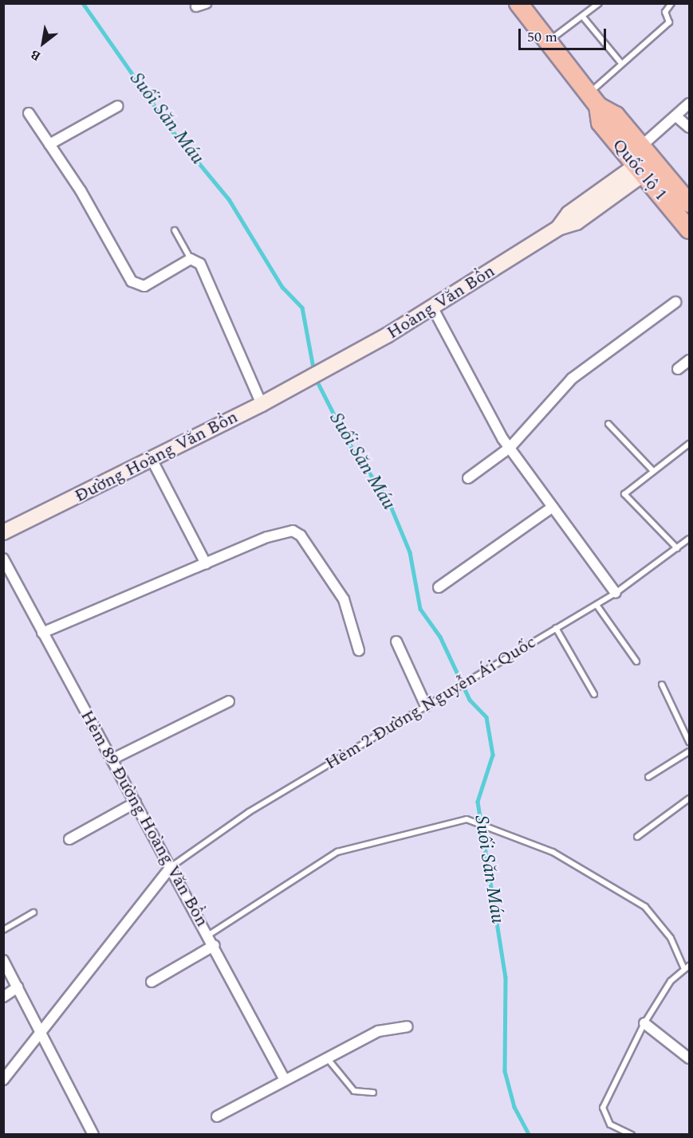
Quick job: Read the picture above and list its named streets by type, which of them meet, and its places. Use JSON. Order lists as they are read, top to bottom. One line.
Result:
{"streets":{"highway":["Quốc lộ 1"],"main road":["Hoàng Văn Bổn","Đường Hoàng Văn Bổn"],"street":["Hẻm 89 Đường Hoàng Văn Bổn"],"lane":["Hẻm 2 Đường Nguyễn Ái Quốc"]},"crossings":[["Quốc lộ 1","Hoàng Văn Bổn"],["Hoàng Văn Bổn","Đường Hoàng Văn Bổn"],["Hẻm 2 Đường Nguyễn Ái Quốc","Hẻm 89 Đường Hoàng Văn Bổn"]],"water":["Suối Săn Máu"],"scale_bar":"50 m","north":"bottom left"}
